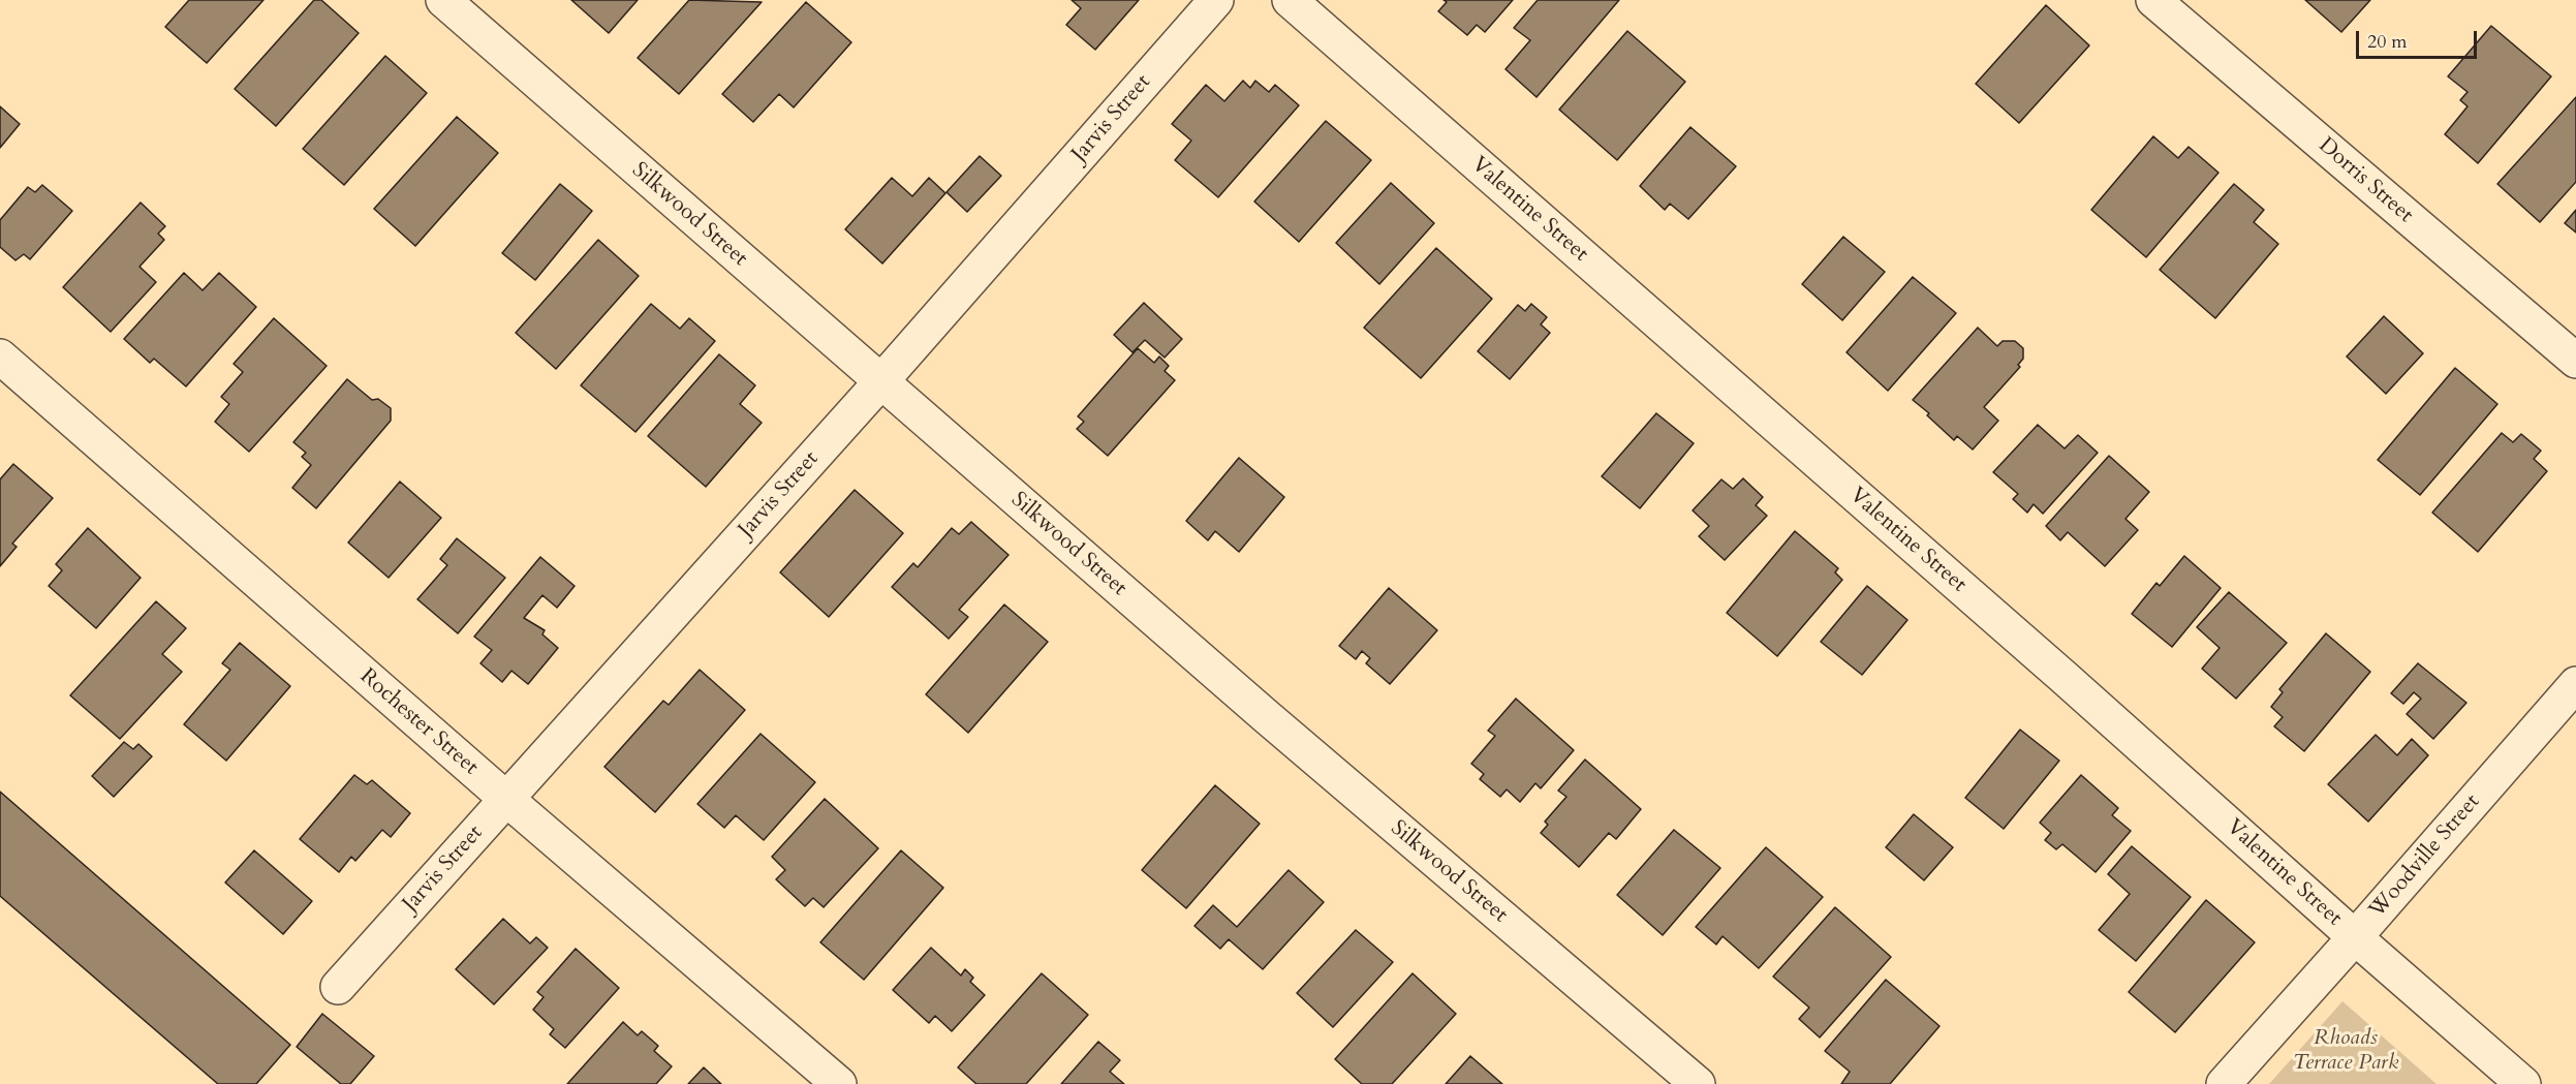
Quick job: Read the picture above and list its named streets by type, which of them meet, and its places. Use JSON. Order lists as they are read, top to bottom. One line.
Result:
{"streets":{"street":["Jarvis Street","Dorris Street","Valentine Street","Silkwood Street","Rochester Street","Woodville Street"]},"crossings":[["Jarvis Street","Silkwood Street"],["Jarvis Street","Rochester Street"],["Valentine Street","Woodville Street"]],"parks":["Rhoads Terrace Park"],"scale_bar":"20 m"}
